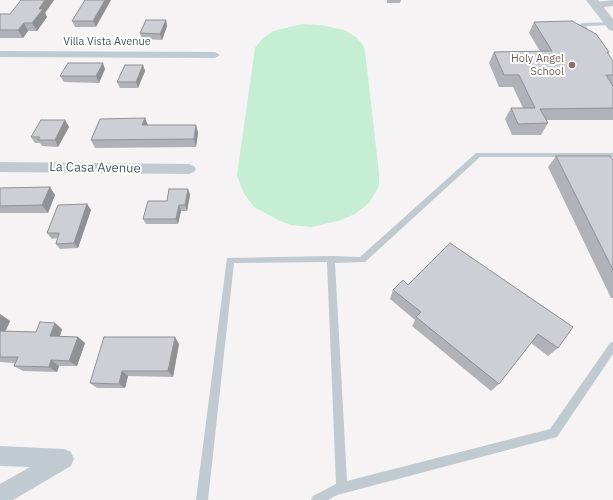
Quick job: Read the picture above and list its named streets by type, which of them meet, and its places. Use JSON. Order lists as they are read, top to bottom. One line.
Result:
{"streets":{"street":["Villa Vista Avenue","La Casa Avenue"]},"places":["Holy Angel School"]}
